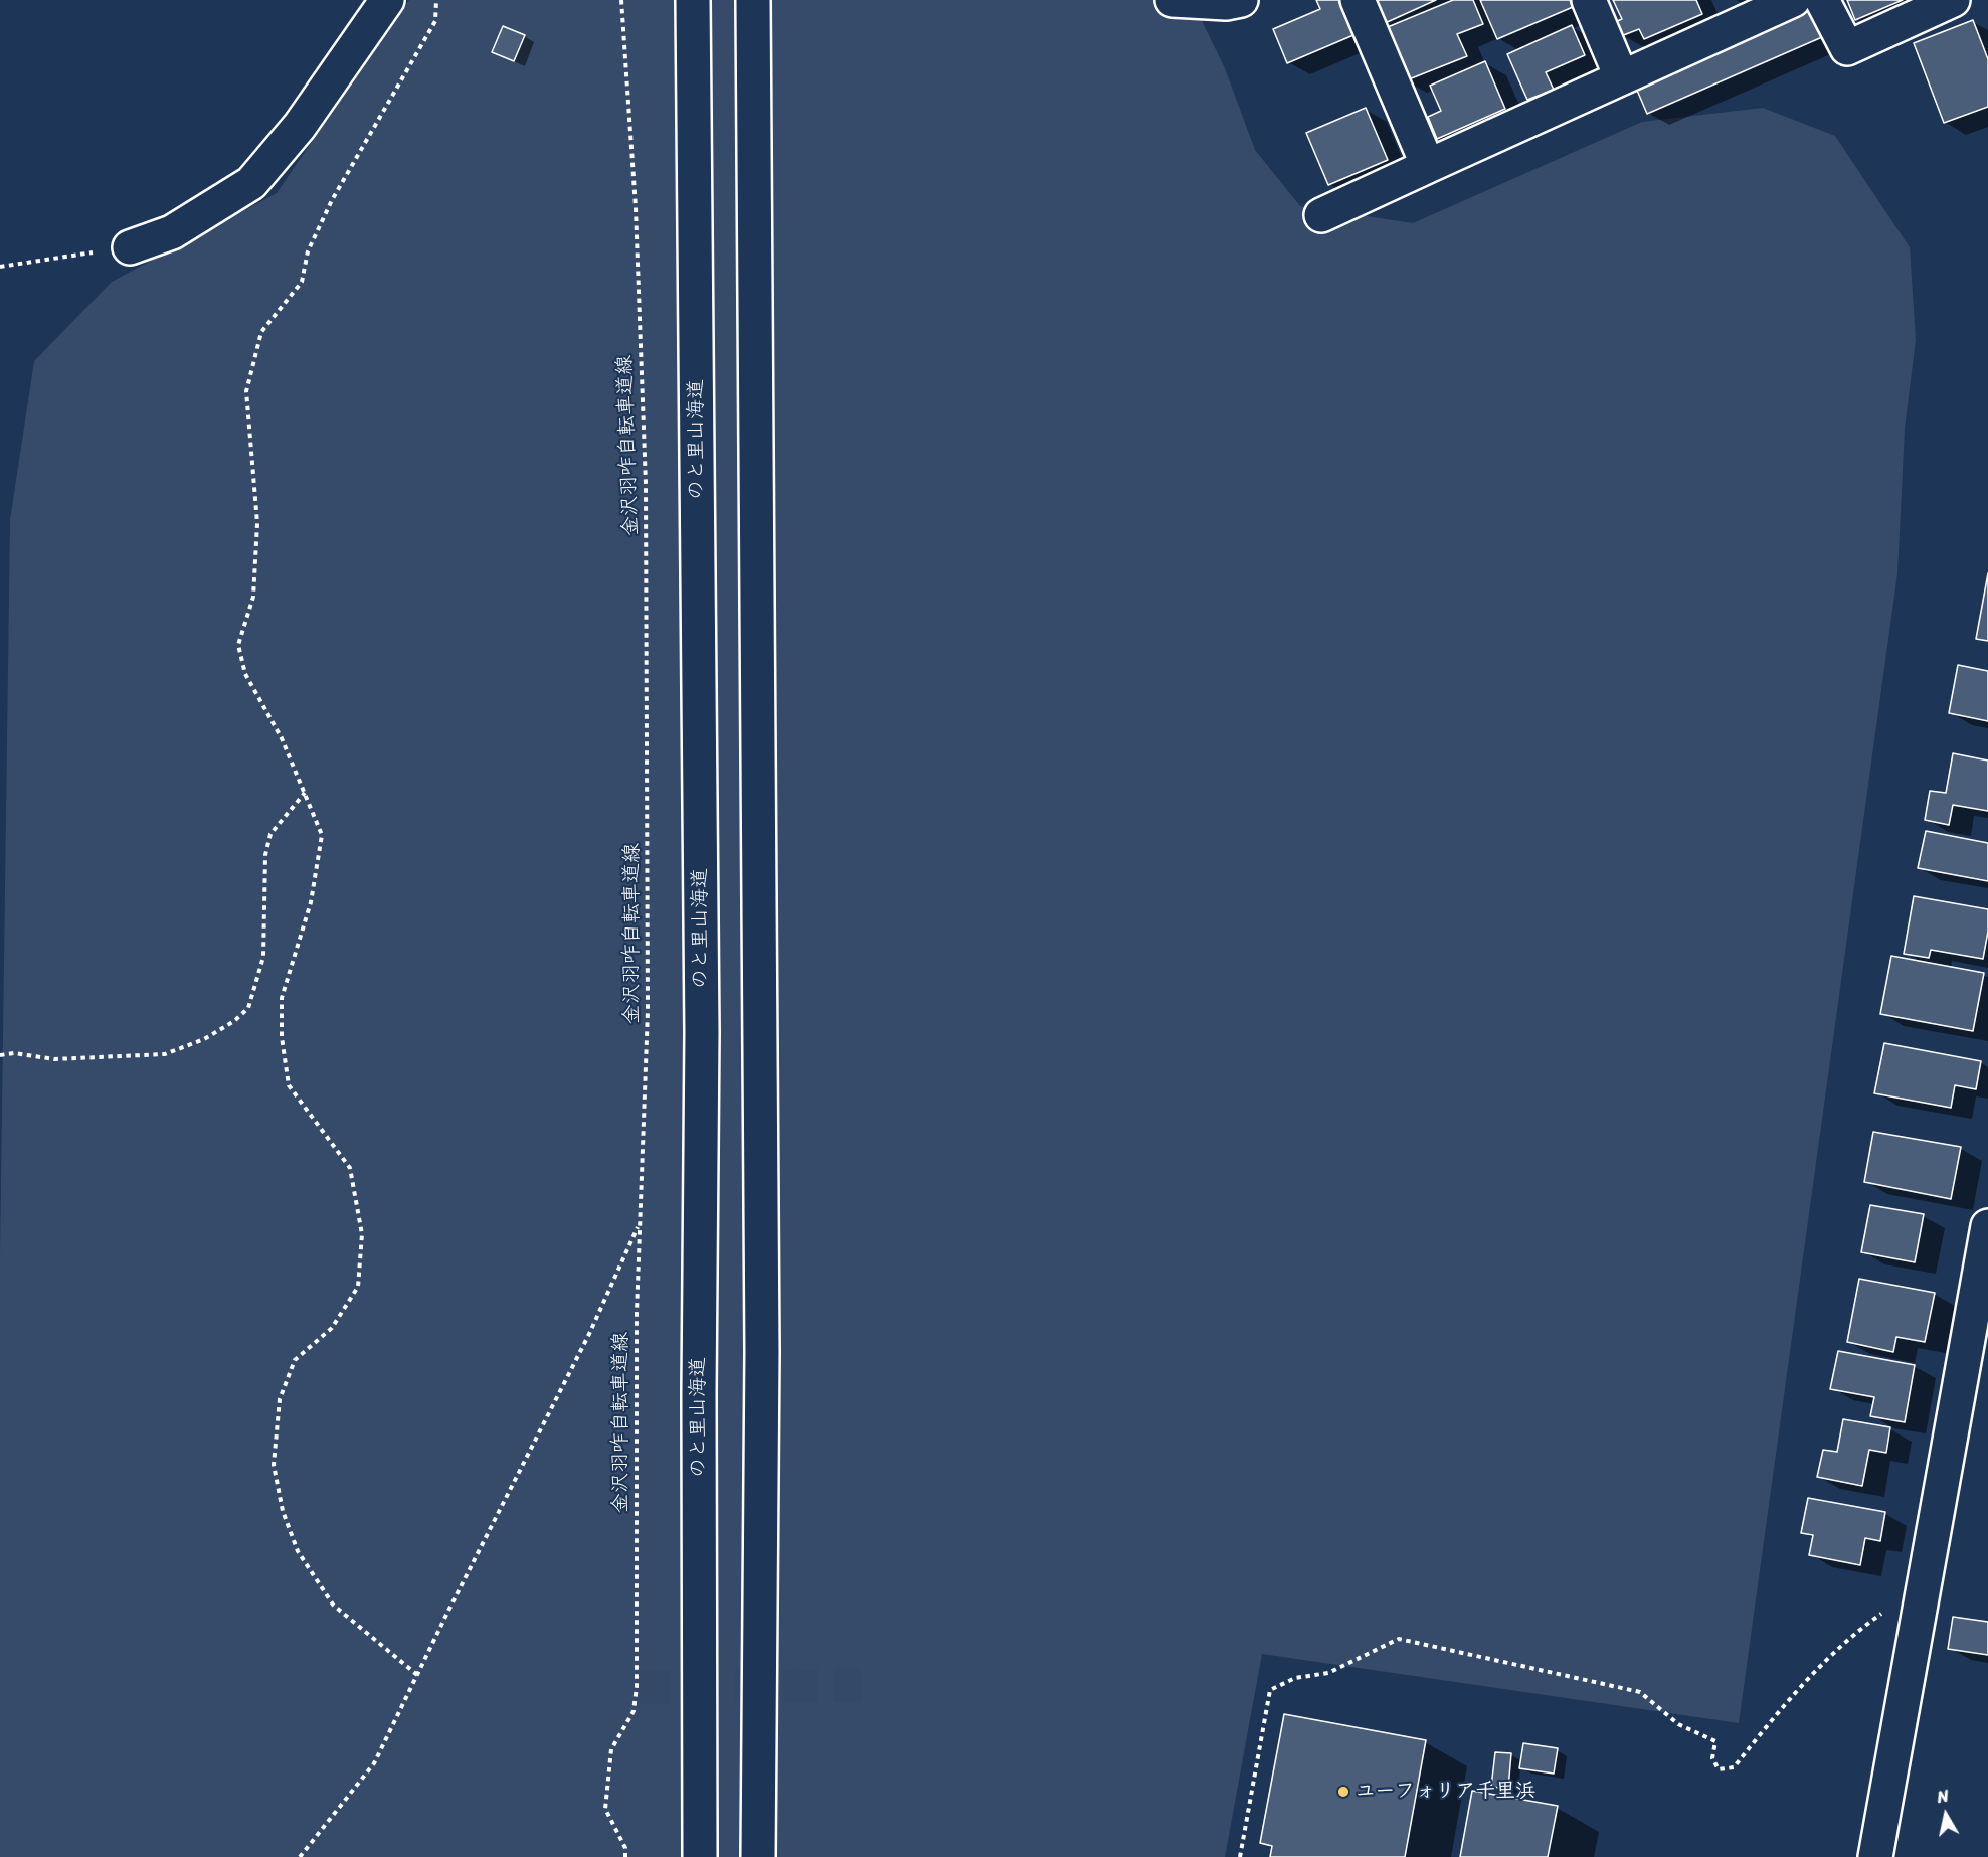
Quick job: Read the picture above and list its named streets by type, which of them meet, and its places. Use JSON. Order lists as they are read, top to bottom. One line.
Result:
{"streets":{"main road":["のと里山海道"],"path":["金沢羽咋自転車道線"]},"places":["ユーフォリア千里浜"],"north":"top"}
